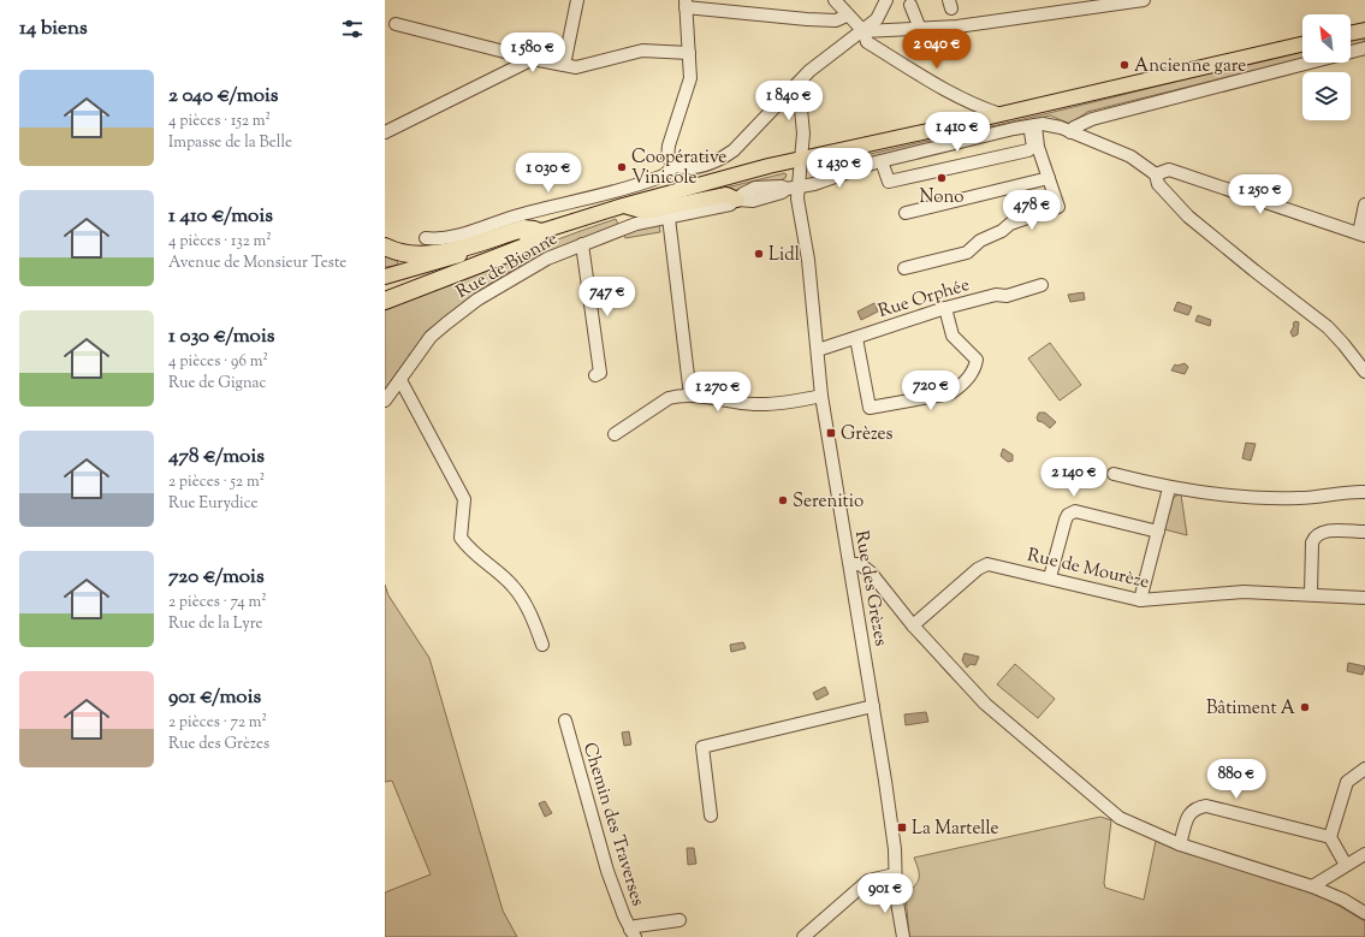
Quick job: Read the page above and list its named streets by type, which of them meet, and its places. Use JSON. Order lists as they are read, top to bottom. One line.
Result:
{"streets":{"street":["Rue de Bionne","Rue Orphée","Rue de Mourèze","Rue des Grèzes","Chemin des Traverses"]},"crossings":[["Rue de Bionne","Rue des Grèzes"],["Rue Orphée","Rue des Grèzes"]],"places":{"other":["Ancienne gare","Coopérative Vinicole","Nono","Lidl","Serenitio","Bâtiment A"],"transit":["Grèzes","La Martelle"]},"north":"top left","page":{"heading":"14 biens","price":["2 040 €","1 580 €","1 840 €","1 410 €","1 430 €","1 030 €","1 250 €","478 €","747 €","720 €","1 270 €","2 140 €","880 €","901 €"],"list":[{"name":"2 040 €/mois","note":"4 pièces · 152 m² · Impasse de la Belle"},{"name":"1 410 €/mois","note":"4 pièces · 132 m² · Avenue de Monsieur Teste"},{"name":"1 030 €/mois","note":"4 pièces · 96 m² · Rue de Gignac"},{"name":"478 €/mois","note":"2 pièces · 52 m² · Rue Eurydice"},{"name":"720 €/mois","note":"2 pièces · 74 m² · Rue de la Lyre"},{"name":"901 €/mois","note":"2 pièces · 72 m² · Rue des Grèzes"}]}}
